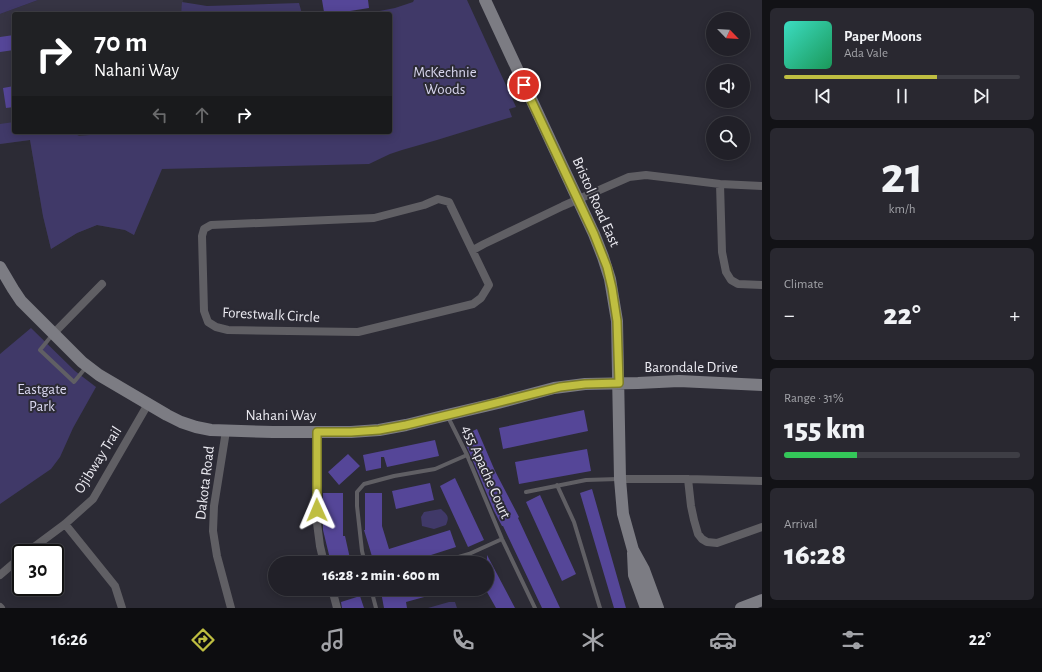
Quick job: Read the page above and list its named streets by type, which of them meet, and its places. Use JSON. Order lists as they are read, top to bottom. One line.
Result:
{"streets":{"street":["Bristol Road East","Forestwalk Circle","Barondale Drive","Nahani Way","Ojibway Trail","Dakota Road"],"lane":["455 Apache Court"]},"crossings":[["Bristol Road East","Barondale Drive"],["Bristol Road East","Nahani Way"],["Barondale Drive","Nahani Way"],["Nahani Way","Ojibway Trail"],["Nahani Way","455 Apache Court"],["Nahani Way","Dakota Road"]],"parks":["McKechnie Woods","Eastgate Park"],"north":"bottom right","page":{"turn":["70 m","Nahani Way"],"song":["Paper Moons","Ada Vale"],"tile":[["21","km/h"],"Climate",["Range · 31%","155 km"],["Arrival","16:28"]],"heat":["−","22°","+"],"limit":"30","trip":"16:28 · 2 min · 600 m","tabs":["16:26","22°"]}}
